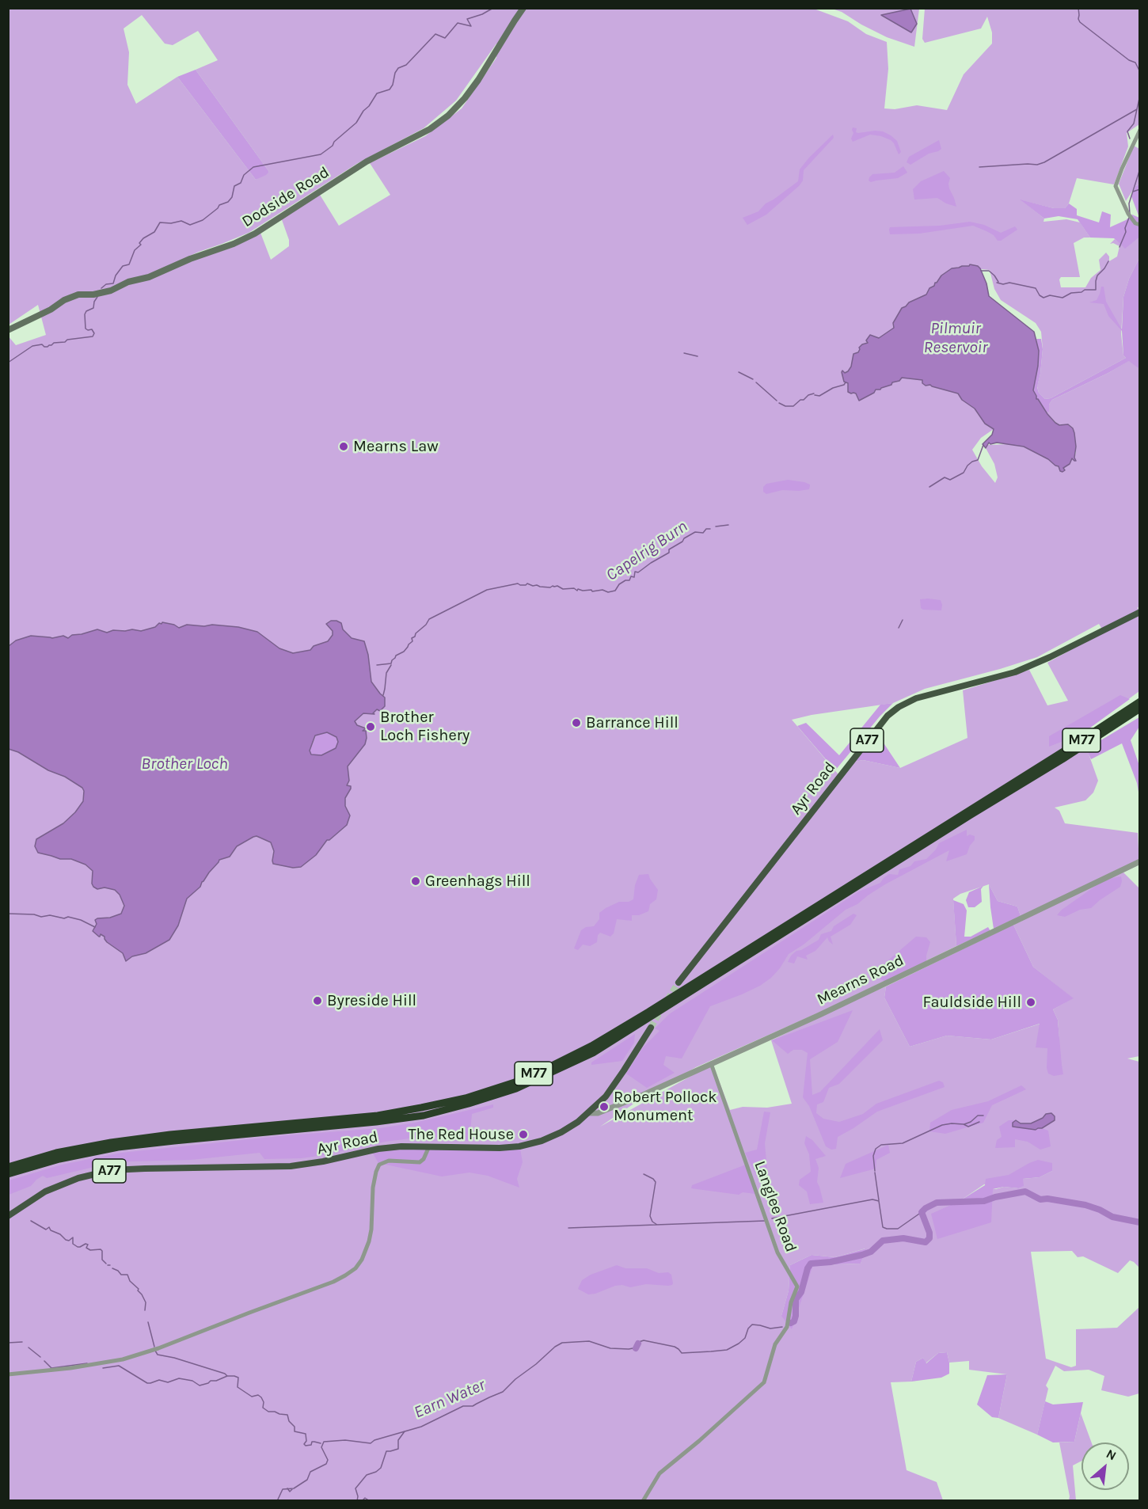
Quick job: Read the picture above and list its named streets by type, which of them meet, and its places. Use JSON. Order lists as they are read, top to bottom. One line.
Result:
{"streets":{"highway":["M77"],"main road":["Dodside Road","A77","Ayr Road"],"street":["Mearns Road","Langlee Road"]},"crossings":[["Ayr Road","Mearns Road"],["Mearns Road","Langlee Road"]],"water":["Pilmuir Reservoir","Capelrig Burn","Brother Loch","Earn Water"],"places":["Mearns Law","Barrance Hill","Brother Loch Fishery","Greenhags Hill","Byreside Hill","Fauldside Hill","Robert Pollock Monument","The Red House"],"north":"top right"}
